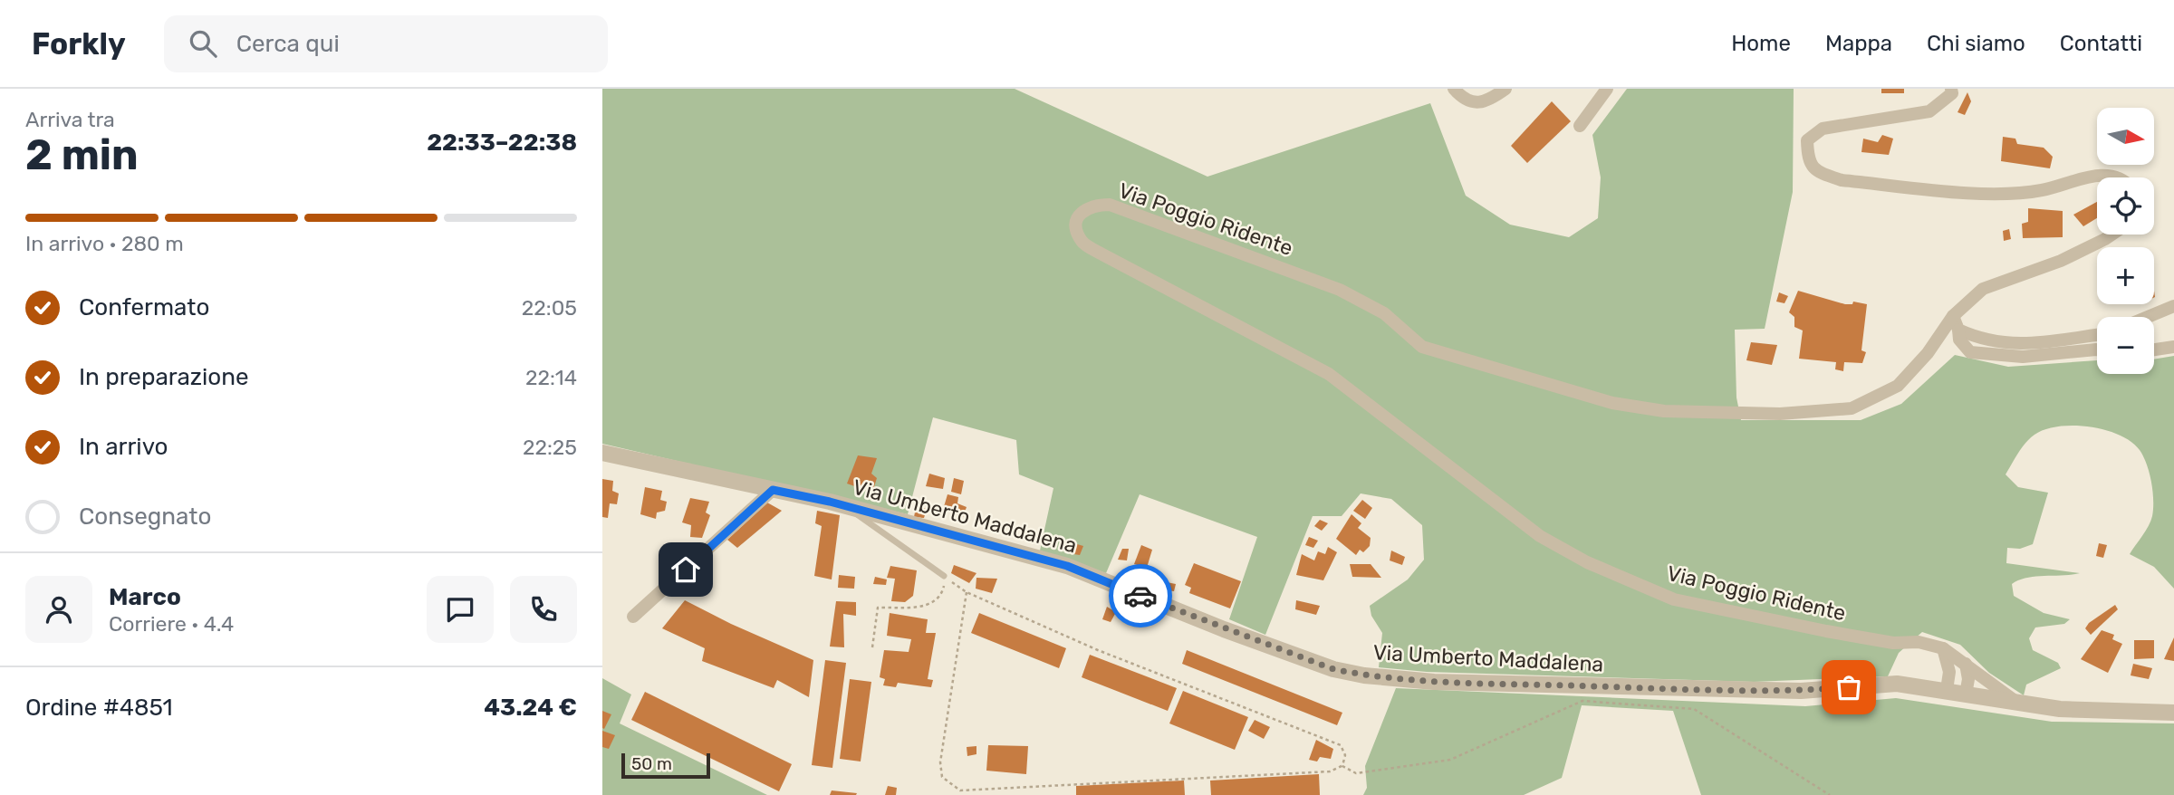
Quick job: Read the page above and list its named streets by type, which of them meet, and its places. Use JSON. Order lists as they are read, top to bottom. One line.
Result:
{"streets":{"street":["Via Poggio Ridente","Via Umberto Maddalena"]},"crossings":[["Via Poggio Ridente","Via Umberto Maddalena"]],"scale_bar":"50 m","north":"right","page":{"header":"Forkly","search":"Cerca qui","nav":["Home","Mappa","Chi siamo","Contatti"],"heading":["2 min","Arriva tra","22:33–22:38"],"panel":["Marco","Corriere · 4.4","Ordine #4851","43.24 €"],"map_buttons":["+","−"],"bar":"In arrivo · 280 m","list":[["Confermato","22:05"],["In preparazione","22:14"],["In arrivo","22:25"],"Consegnato"],"scale":"50 m"}}
